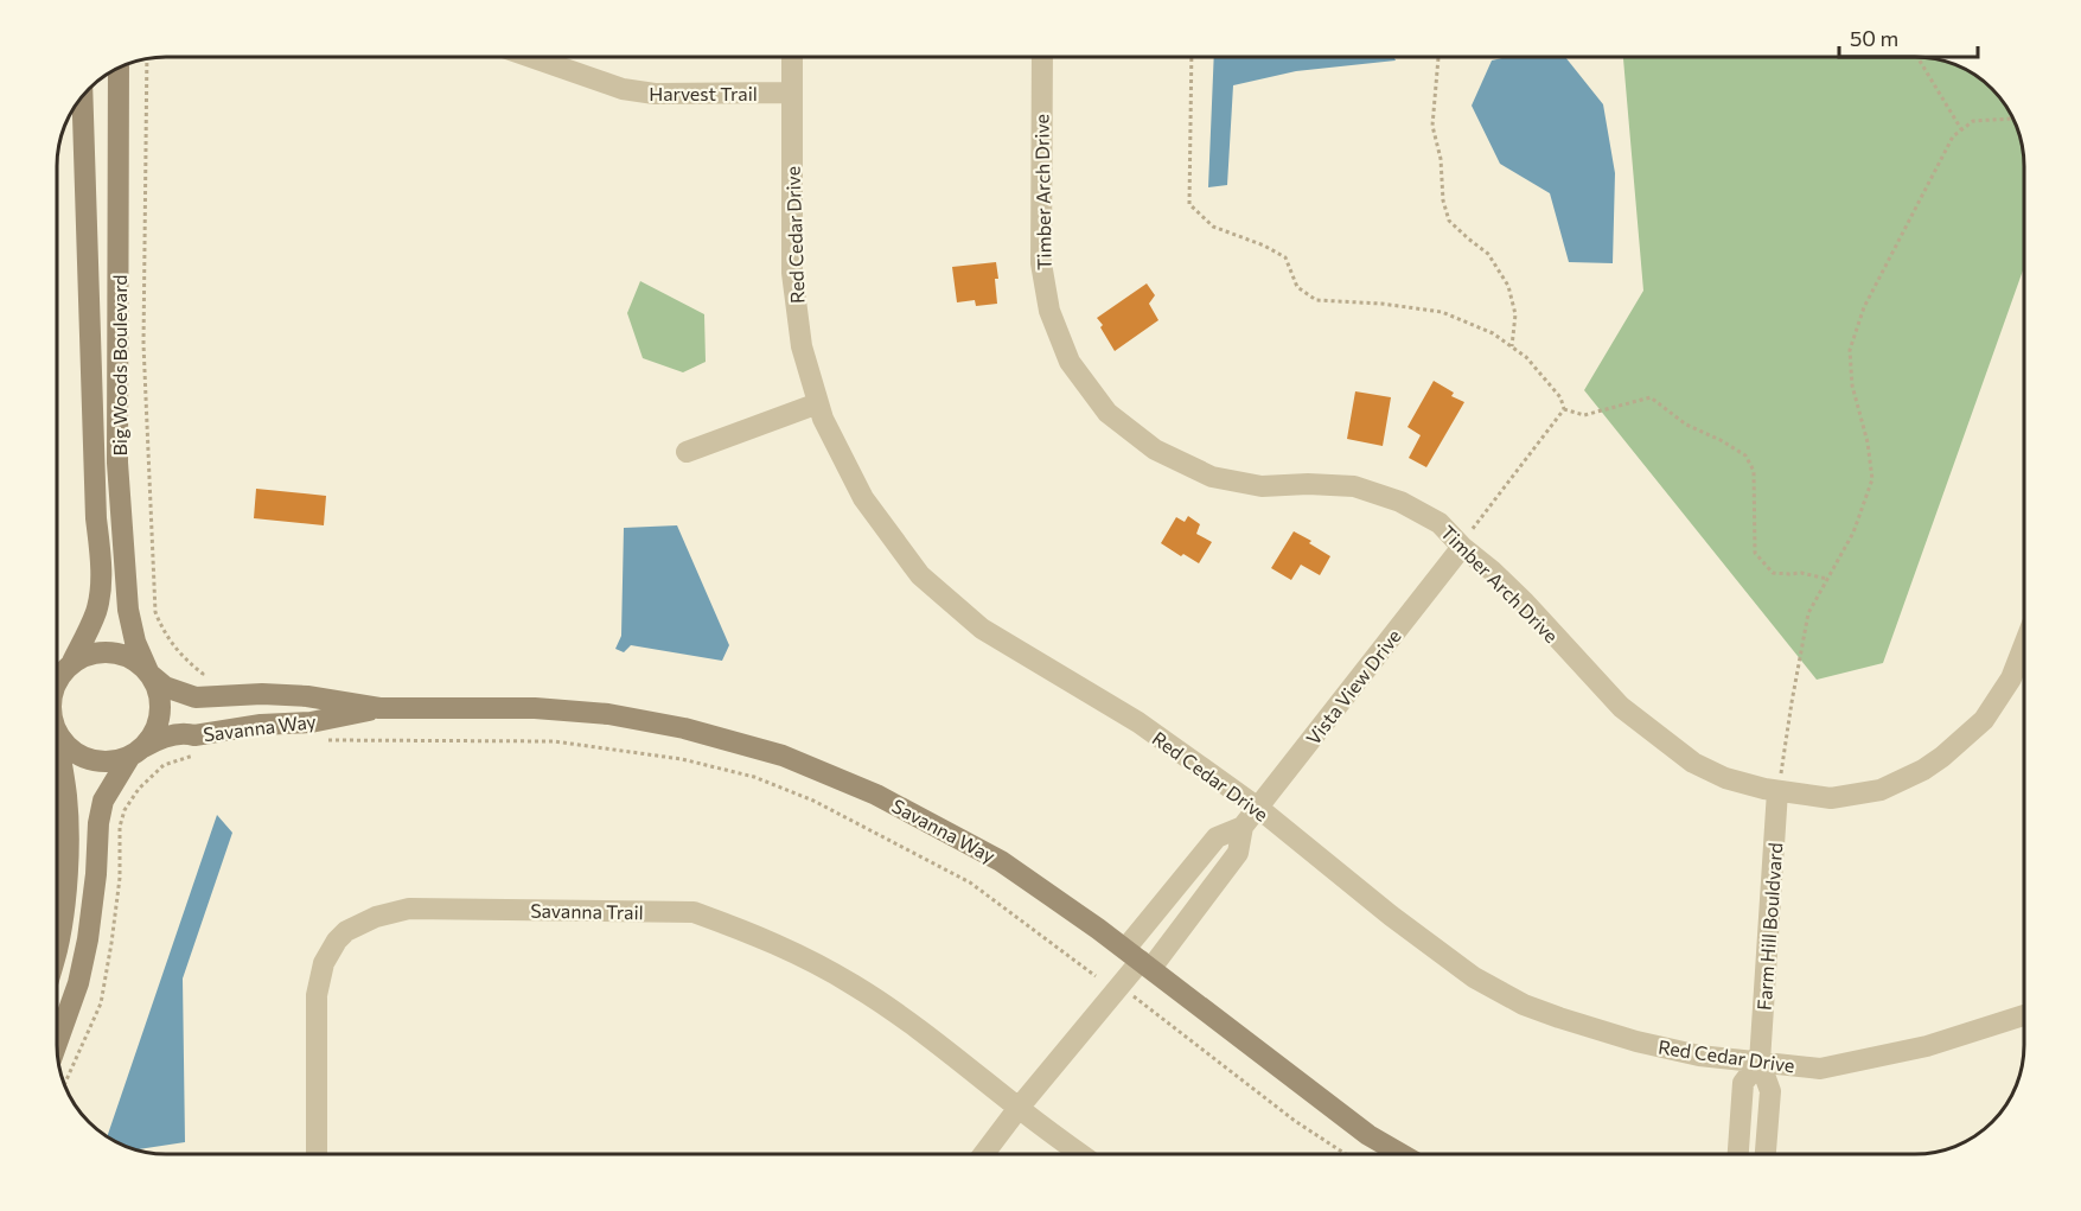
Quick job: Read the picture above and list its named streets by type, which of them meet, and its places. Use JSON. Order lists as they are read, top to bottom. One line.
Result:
{"streets":{"street":["Harvest Trail","Timber Arch Drive","Red Cedar Drive","Big Woods Boulevard","Vista View Drive","Savanna Way","Savanna Trail","Farm Hill Bouldvard"]},"crossings":[["Harvest Trail","Red Cedar Drive"],["Timber Arch Drive","Vista View Drive"],["Timber Arch Drive","Farm Hill Bouldvard"],["Red Cedar Drive","Vista View Drive"],["Red Cedar Drive","Farm Hill Bouldvard"],["Big Woods Boulevard","Savanna Way"],["Vista View Drive","Savanna Way"],["Vista View Drive","Savanna Trail"]],"scale_bar":"50 m"}
